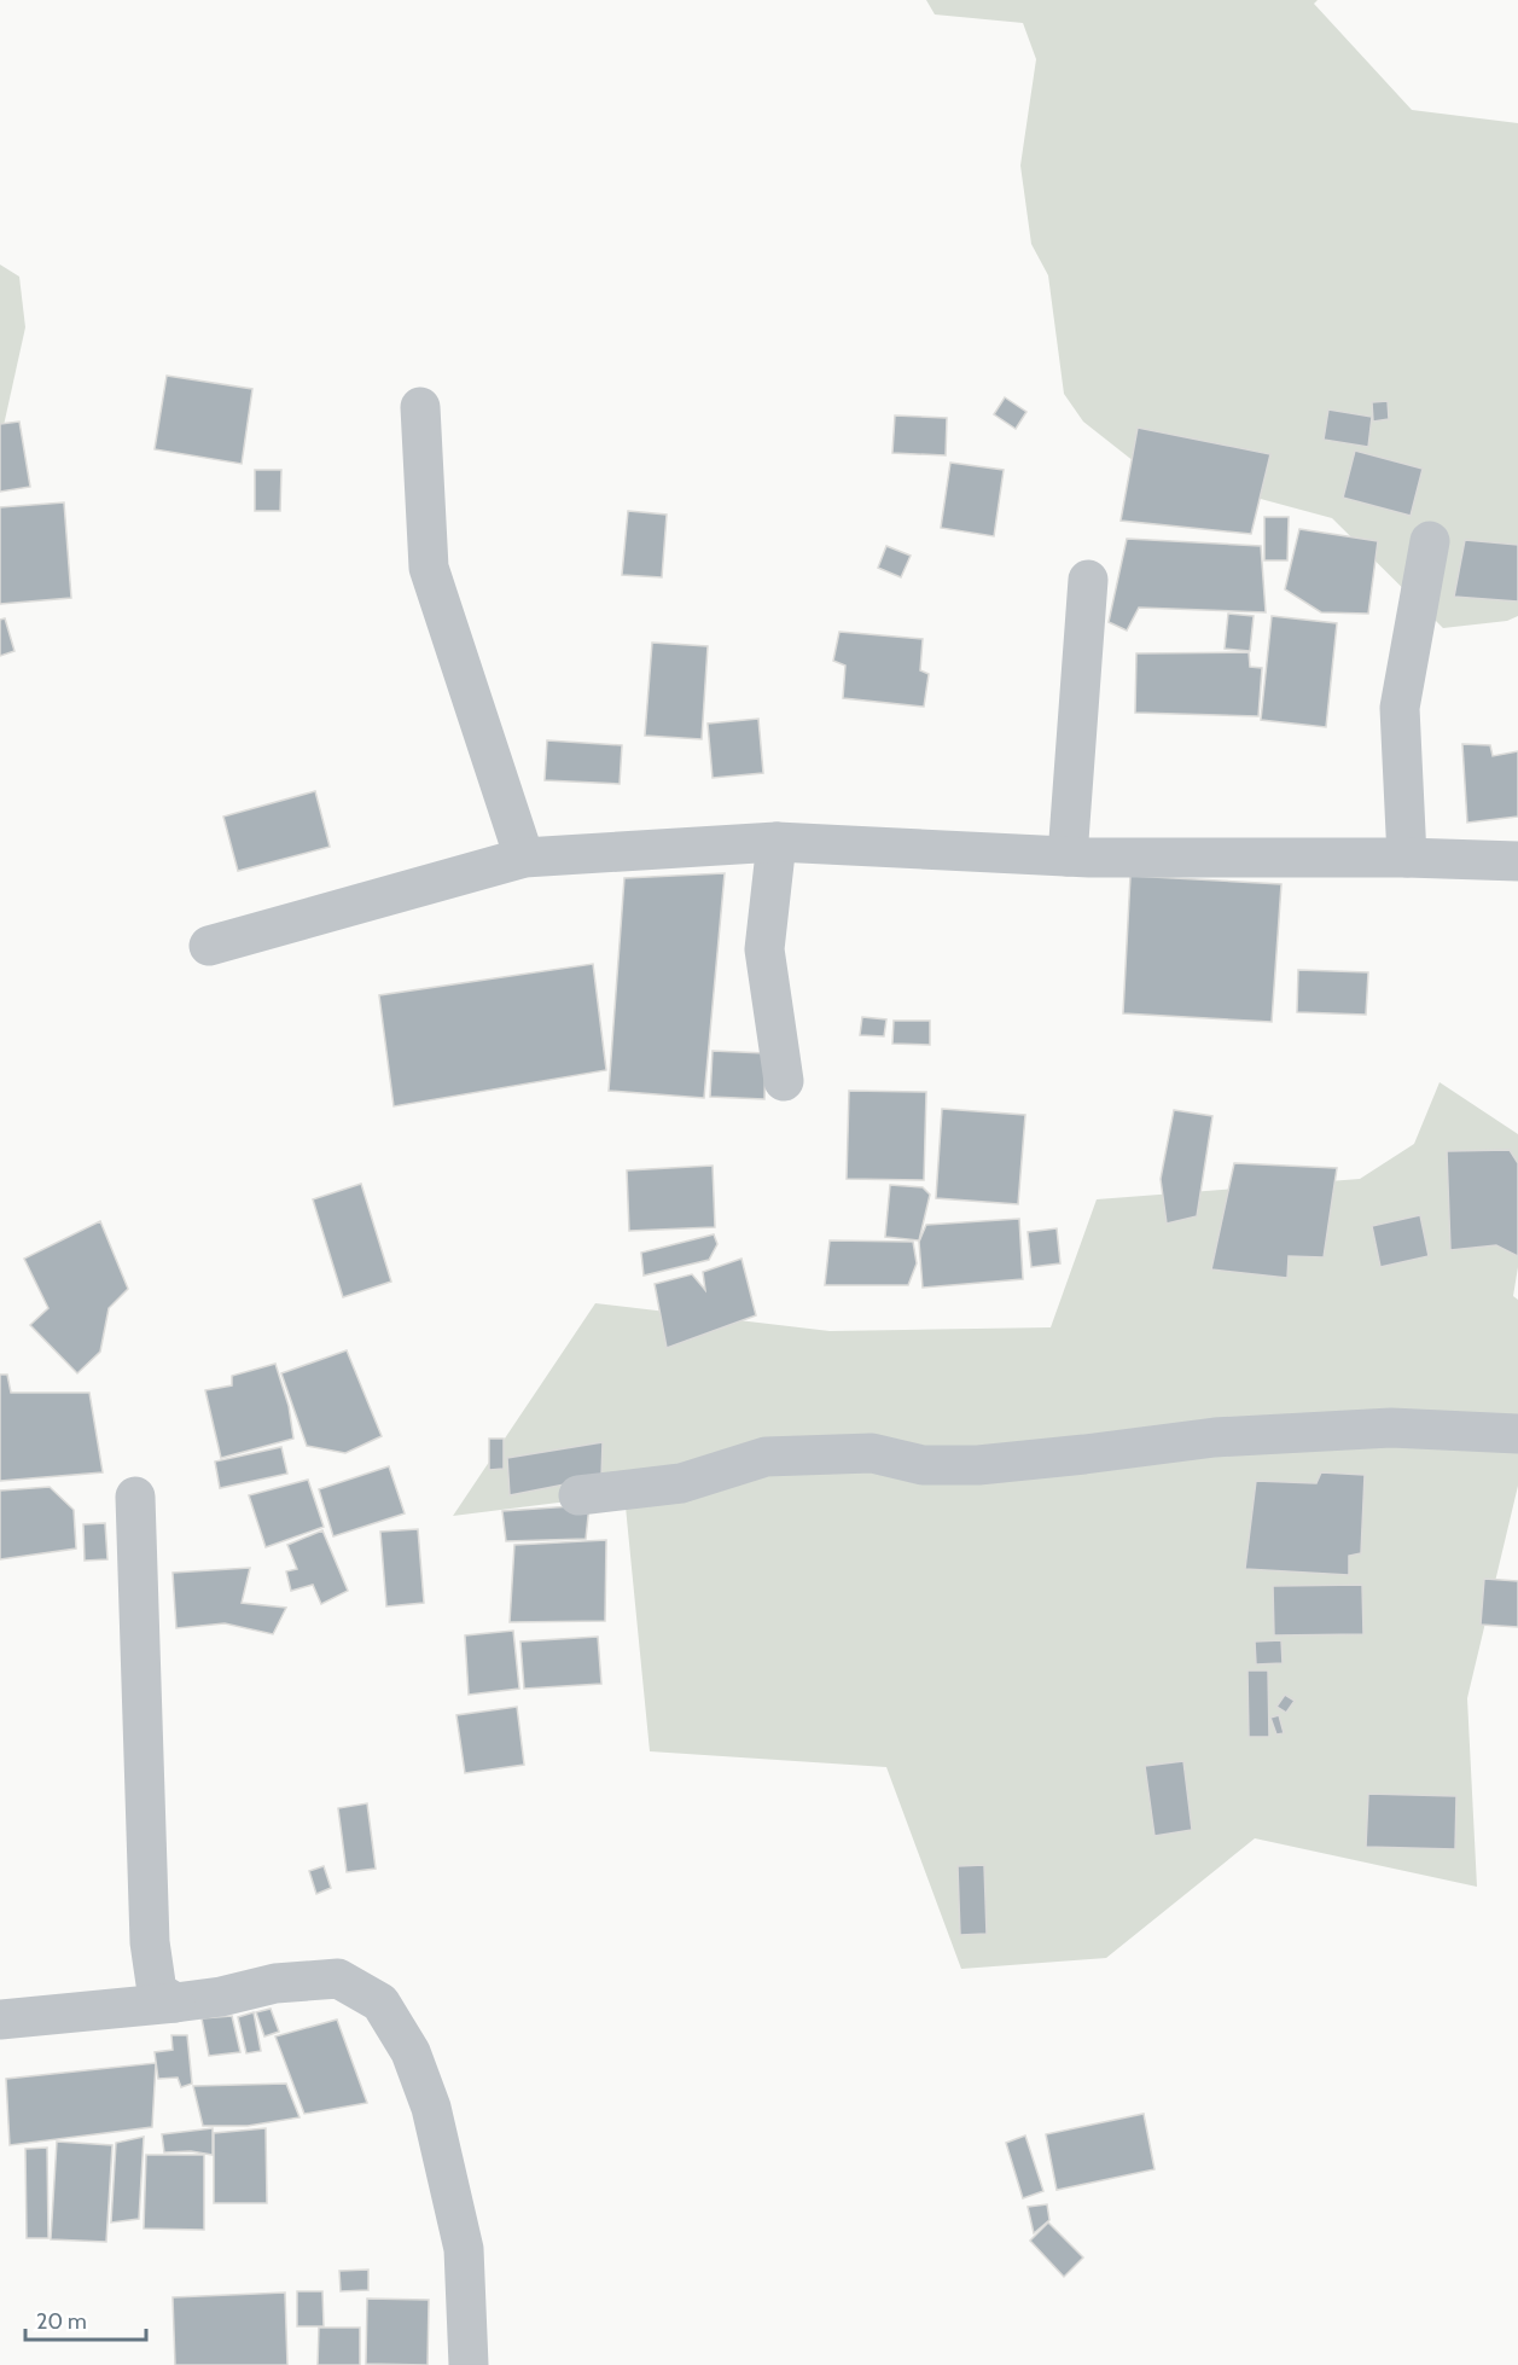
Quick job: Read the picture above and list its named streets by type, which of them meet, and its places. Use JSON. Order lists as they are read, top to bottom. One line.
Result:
{"scale_bar":"20 m"}
